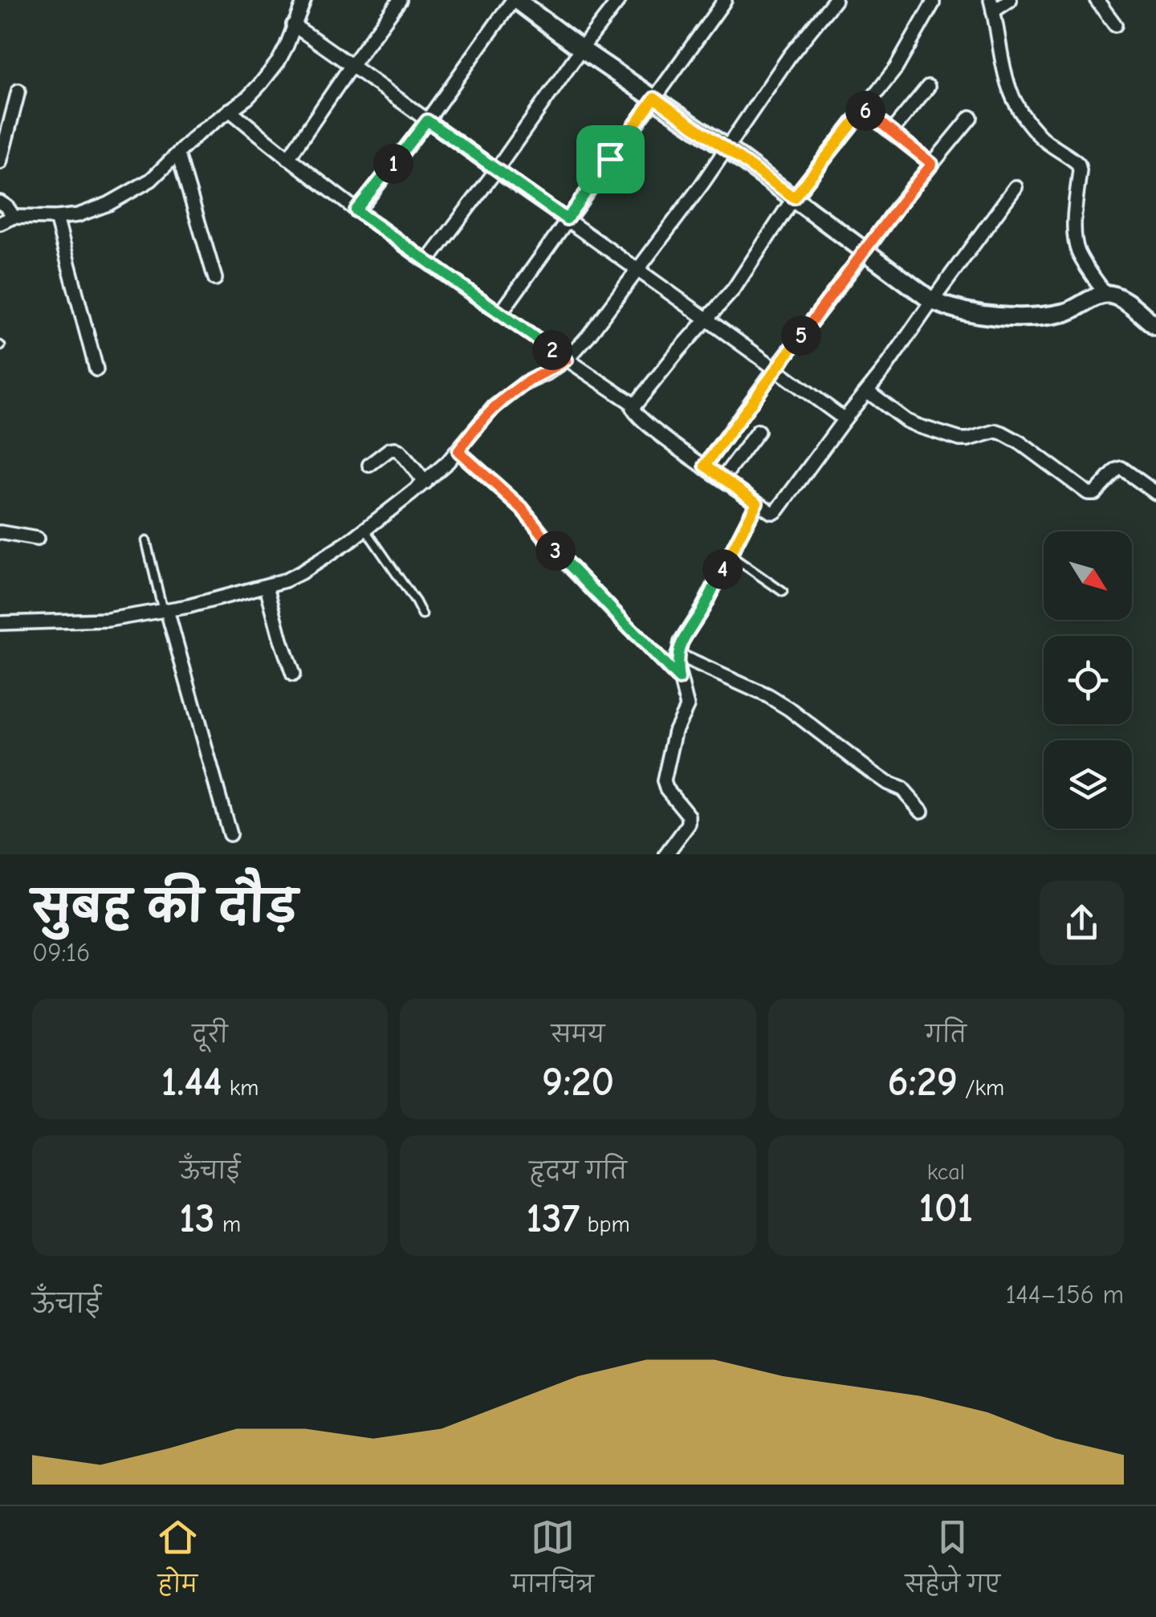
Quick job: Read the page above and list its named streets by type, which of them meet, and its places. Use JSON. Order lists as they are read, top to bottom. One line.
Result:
{"north":"bottom right","page":{"pins":["6","1","5","2","3","4"],"heading":["सुबह की दौड़","09:16"],"stats":[["दूरी","1.44 km"],["समय","9:20"],["गति","6:29 /km"],["ऊँचाई","13 m"],["हृदय गति","137 bpm"],["kcal","101"]],"chart":["ऊँचाई","144–156 m"],"tabs":["होम","मानचित्र","सहेजे गए"]}}
